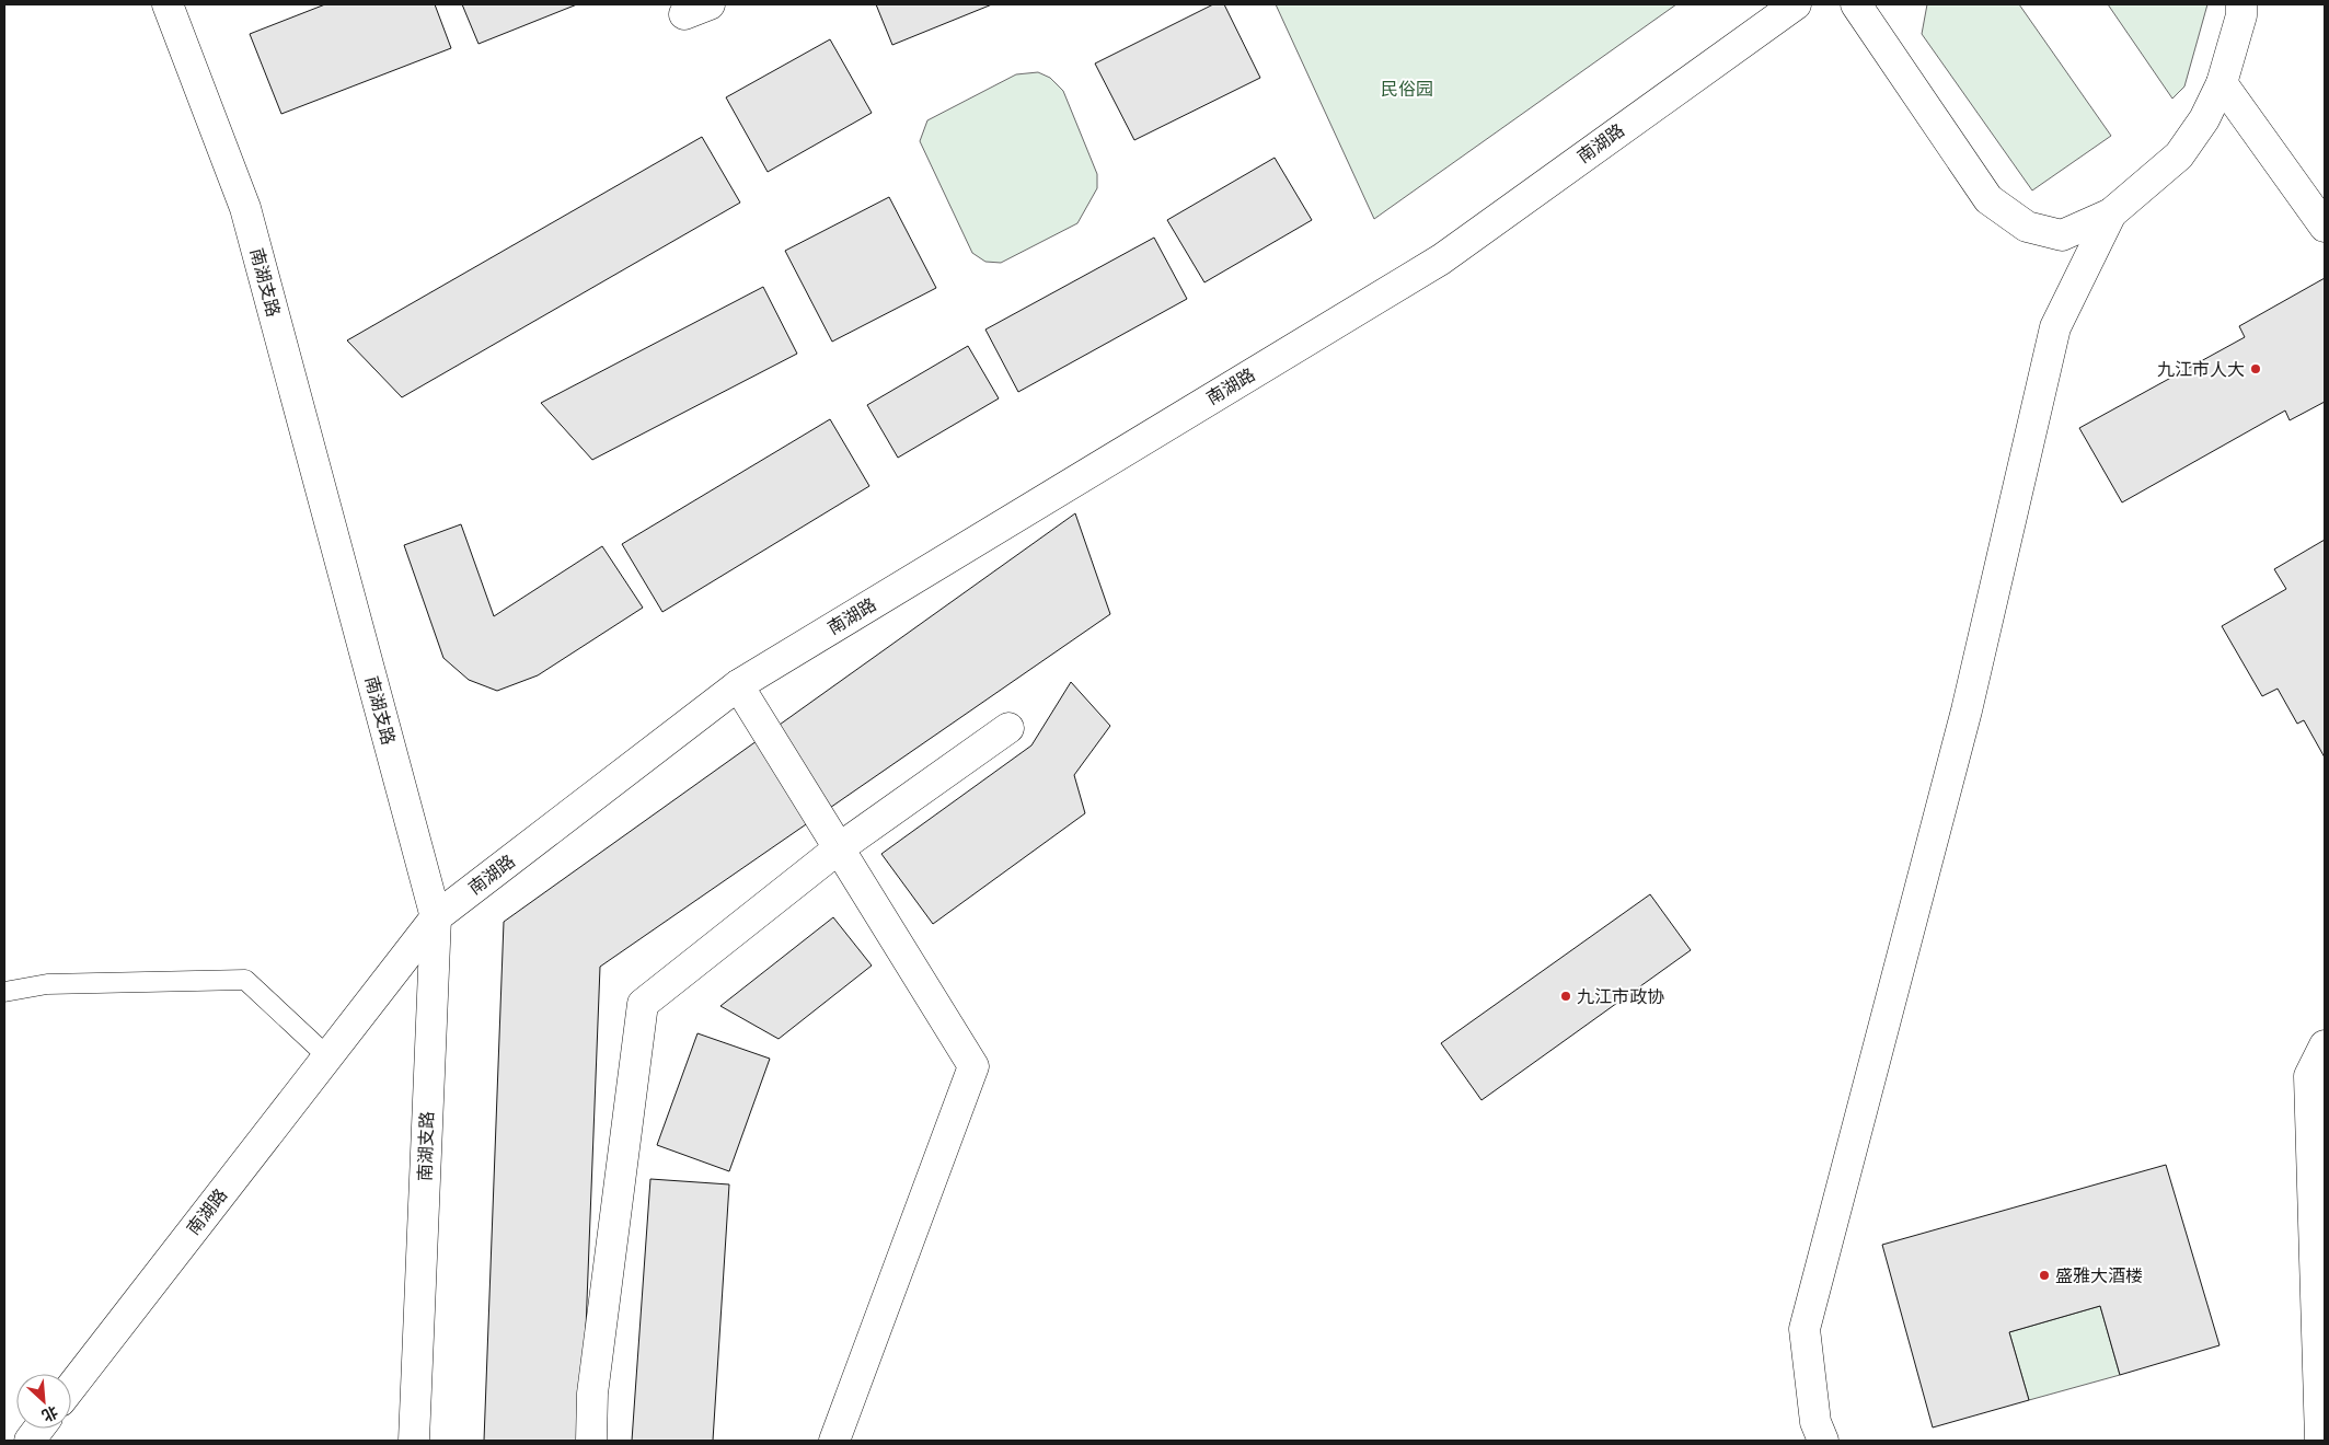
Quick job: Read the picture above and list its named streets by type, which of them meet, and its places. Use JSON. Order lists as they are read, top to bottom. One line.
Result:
{"streets":{"street":["南湖路","南湖支路"]},"crossings":[["南湖路","南湖支路"]],"parks":["民俗园"],"places":["九江市人大","九江市政协","盛雅大酒楼"],"north":"bottom right"}
